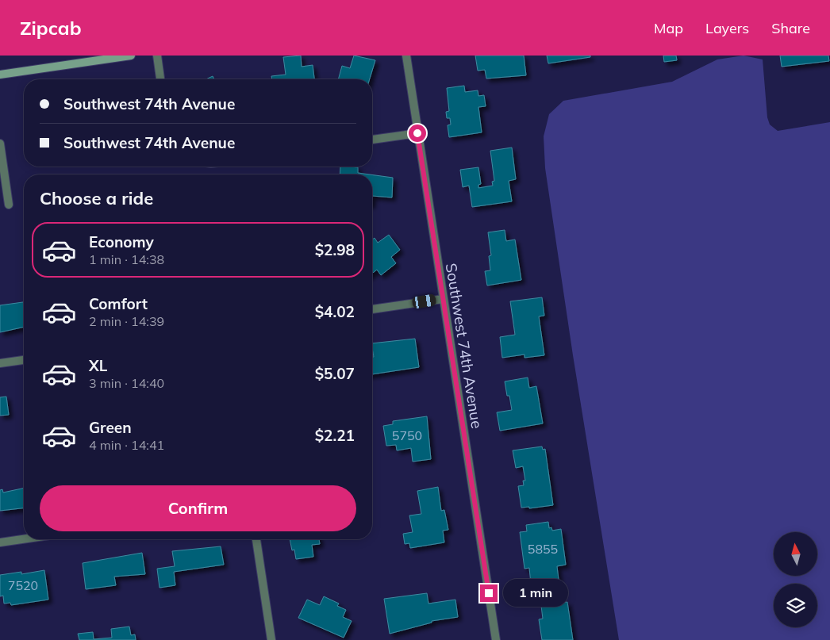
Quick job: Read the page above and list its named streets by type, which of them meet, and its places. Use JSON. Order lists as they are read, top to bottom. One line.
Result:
{"streets":{"street":["Southwest 74th Avenue"]},"house_numbers":["5750","5855","7520"],"north":"top","page":{"header":"Zipcab","nav":["Map","Layers","Share"],"banner":["Southwest 74th Avenue","Southwest 74th Avenue"],"heading":"Choose a ride","list":[{"name":"Economy","note":"1 min · 14:38","value":"$2.98"},{"name":"Comfort","note":"2 min · 14:39","value":"$4.02"},{"name":"XL","note":"3 min · 14:40","value":"$5.07"},{"name":"Green","note":"4 min · 14:41","value":"$2.21"}],"buttons":"Confirm","bubble":"1 min"}}
